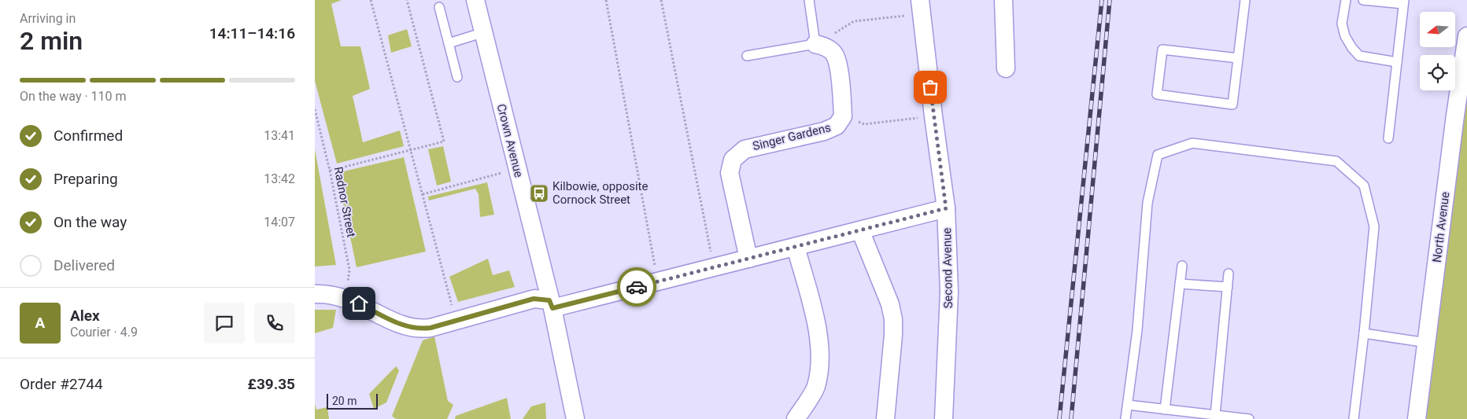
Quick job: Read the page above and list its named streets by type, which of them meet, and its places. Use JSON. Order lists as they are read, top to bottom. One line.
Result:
{"streets":{"street":["Singer Gardens","Crown Avenue","North Avenue","Second Avenue"],"path":["Radnor Street"]},"places":{"bus stop":["Kilbowie, opposite Cornock Street"]},"scale_bar":"20 m","north":"left","page":{"heading":["2 min","Arriving in","14:11–14:16"],"panel":["Alex","Courier · 4.9","Order #2744","£39.35"],"bar":"On the way · 110 m","list":[["Confirmed","13:41"],["Preparing","13:42"],["On the way","14:07"],"Delivered"],"round":"A","scale":"20 m"}}
